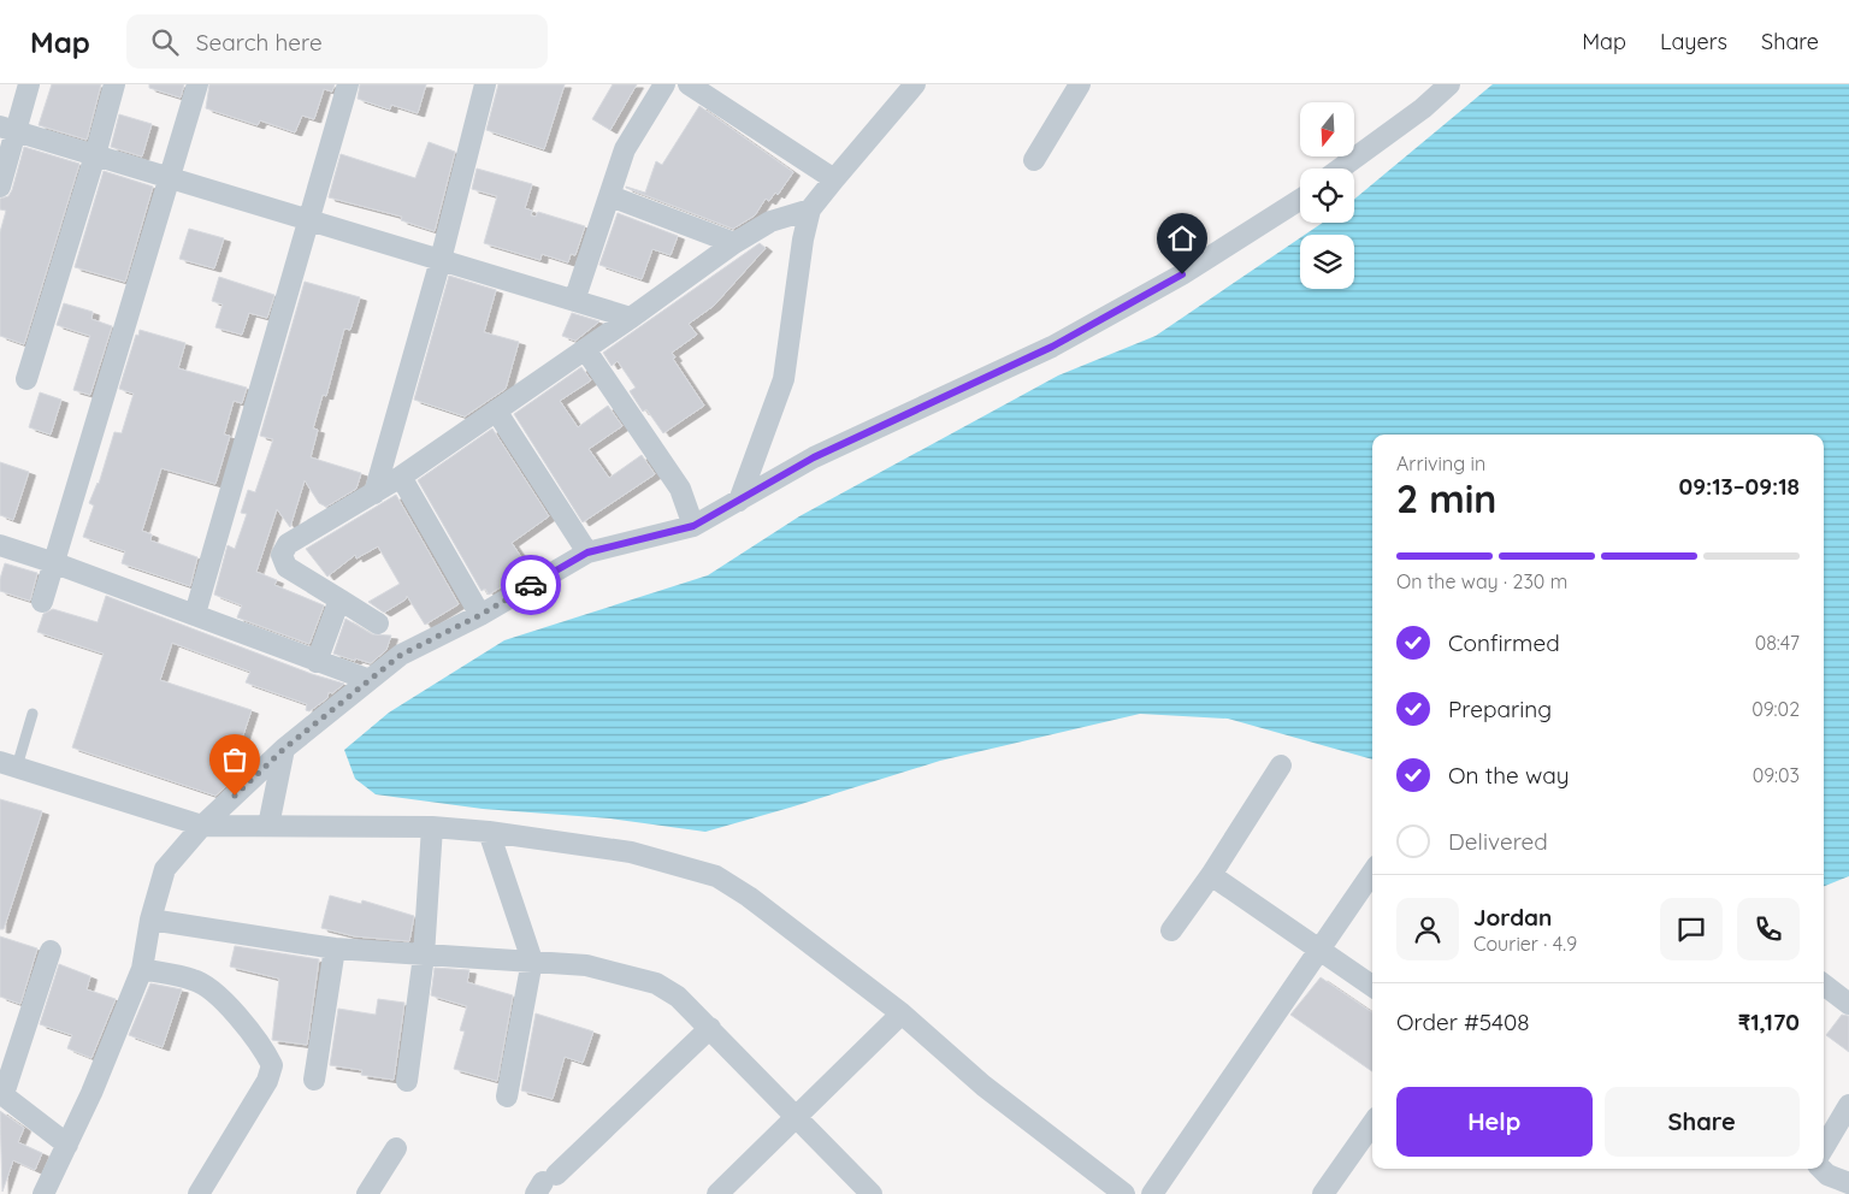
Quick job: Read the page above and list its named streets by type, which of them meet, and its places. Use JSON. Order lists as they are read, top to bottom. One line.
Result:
{"north":"bottom","page":{"header":"Map","search":"Search here","nav":["Map","Layers","Share"],"heading":["2 min","Arriving in","09:13–09:18"],"panel":["Jordan","Courier · 4.9","Order #5408","₹1,170"],"bar":"On the way · 230 m","list":[["Confirmed","08:47"],["Preparing","09:02"],["On the way","09:03"],"Delivered"],"buttons":["Help","Share"]}}
